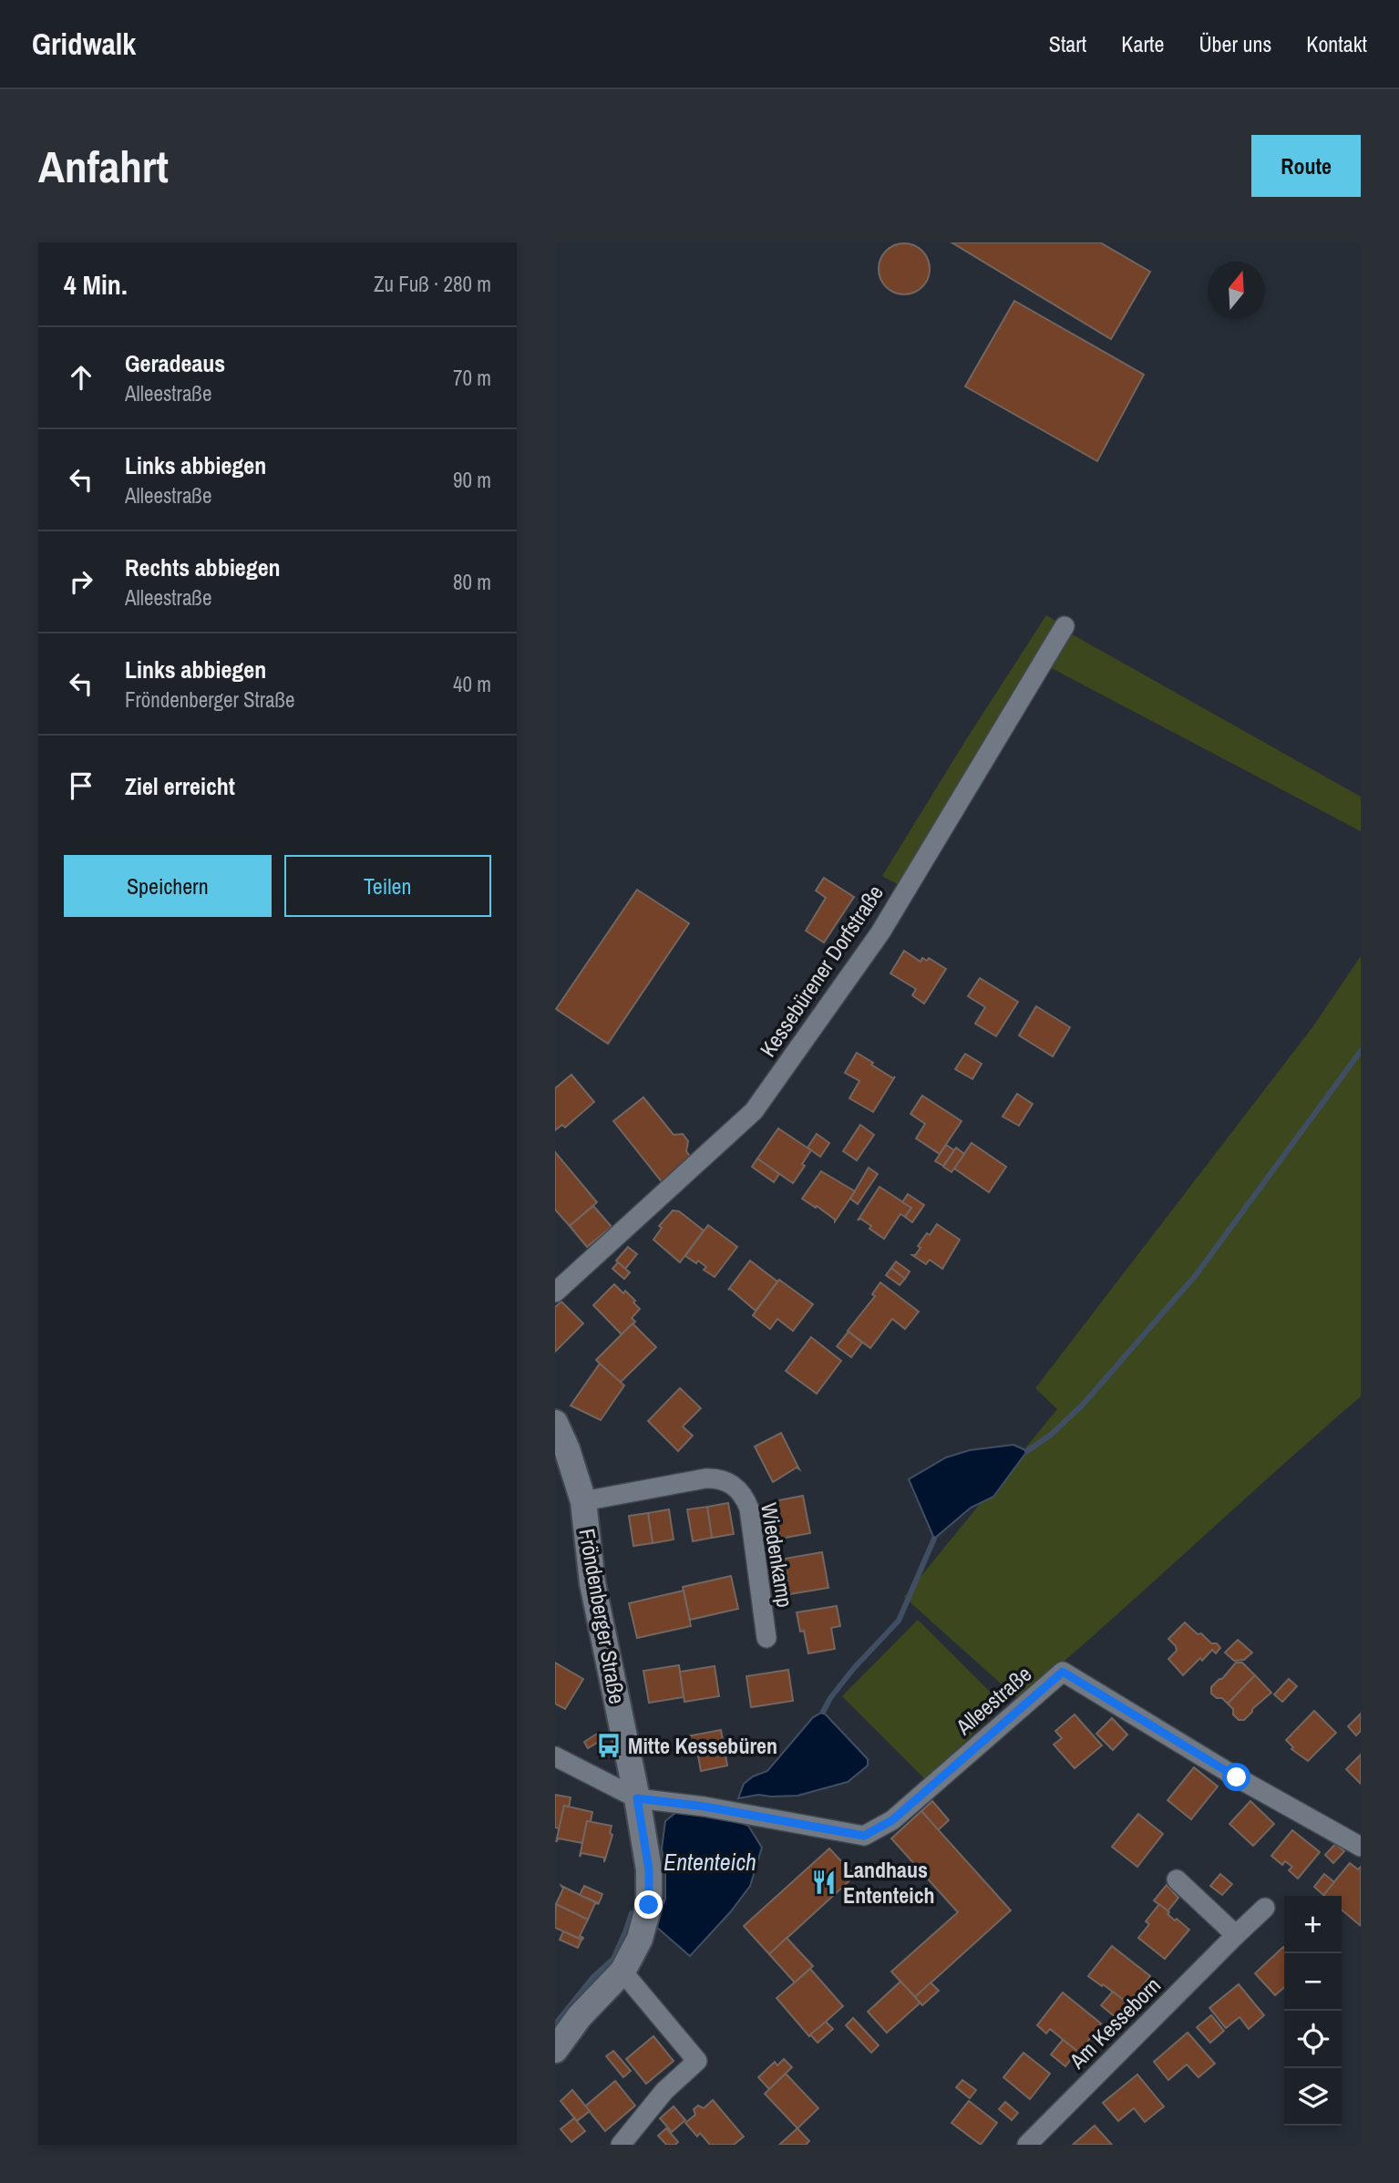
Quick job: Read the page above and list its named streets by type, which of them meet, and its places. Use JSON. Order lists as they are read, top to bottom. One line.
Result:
{"streets":{"main road":["Fröndenberger Straße"],"street":["Kessebürener Dorfstraße","Wiedenkamp","Alleestraße","Am Kesseborn"]},"crossings":[["Wiedenkamp","Fröndenberger Straße"],["Fröndenberger Straße","Alleestraße"]],"water":["Ententeich"],"places":{"bus stop":["Mitte Kessebüren"],"restaurant":["Landhaus Ententeich"]},"north":"top","page":{"header":"Gridwalk","nav":["Start","Karte","Über uns","Kontakt"],"buttons":["Route",["Speichern","Teilen"]],"title":"Anfahrt","heading":["4 Min.","Zu Fuß · 280 m"],"list":[["Geradeaus","Alleestraße","70 m"],["Links abbiegen","Alleestraße","90 m"],["Rechts abbiegen","Alleestraße","80 m"],["Links abbiegen","Fröndenberger Straße","40 m"],"Ziel erreicht"],"map_buttons":["+","−"]}}
